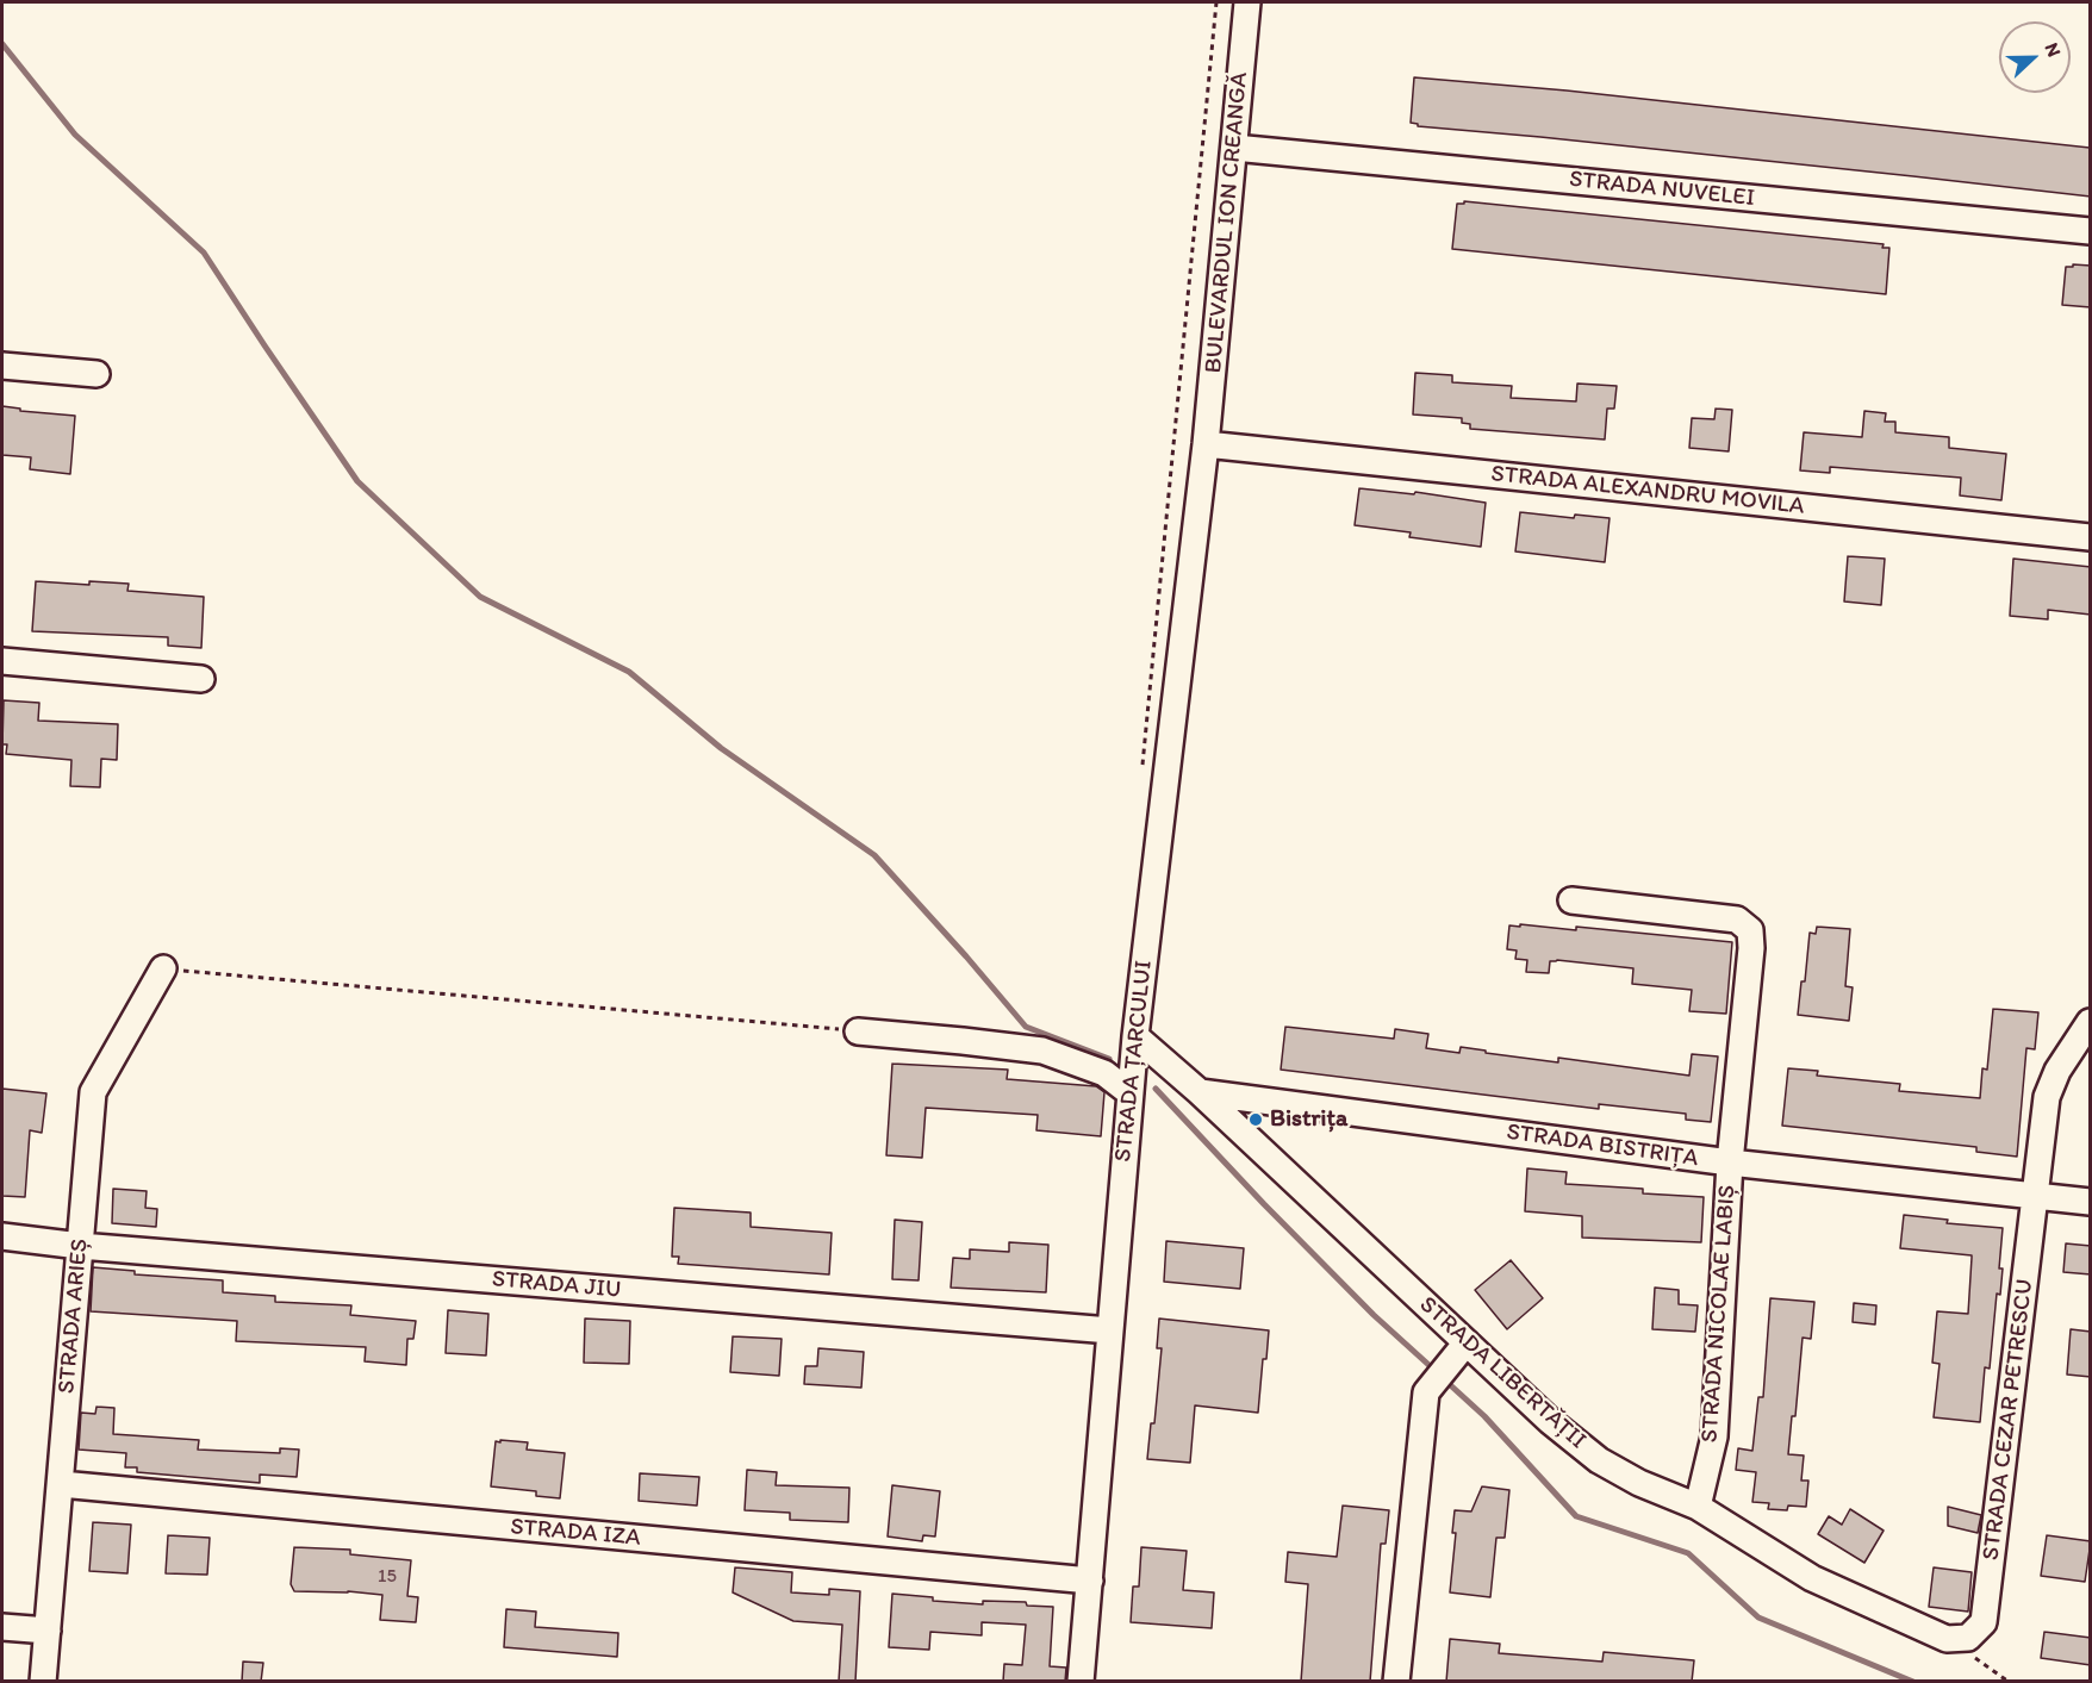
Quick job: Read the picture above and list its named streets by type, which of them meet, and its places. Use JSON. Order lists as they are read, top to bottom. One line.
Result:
{"streets":{"street":["STRADA NUVELEI","BULEVARDUL ION CREANGĂ","STRADA ALEXANDRU MOVILA","STRADA ȚARCULUI","STRADA BISTRIȚA","STRADA JIU","STRADA NICOLAE LABIȘ","STRADA ARIEȘ","STRADA LIBERTĂȚII","STRADA CEZAR PETRESCU","STRADA IZA"]},"crossings":[["STRADA NUVELEI","BULEVARDUL ION CREANGĂ"],["BULEVARDUL ION CREANGĂ","STRADA ALEXANDRU MOVILA"],["BULEVARDUL ION CREANGĂ","STRADA ȚARCULUI"],["STRADA ALEXANDRU MOVILA","STRADA ȚARCULUI"],["STRADA ȚARCULUI","STRADA JIU"],["STRADA ȚARCULUI","STRADA IZA"],["STRADA BISTRIȚA","STRADA NICOLAE LABIȘ"],["STRADA BISTRIȚA","STRADA LIBERTĂȚII"],["STRADA BISTRIȚA","STRADA CEZAR PETRESCU"],["STRADA JIU","STRADA ARIEȘ"],["STRADA NICOLAE LABIȘ","STRADA LIBERTĂȚII"],["STRADA ARIEȘ","STRADA IZA"],["STRADA LIBERTĂȚII","STRADA CEZAR PETRESCU"]],"places":["Bistrița"],"house_numbers":["15"],"north":"right"}
